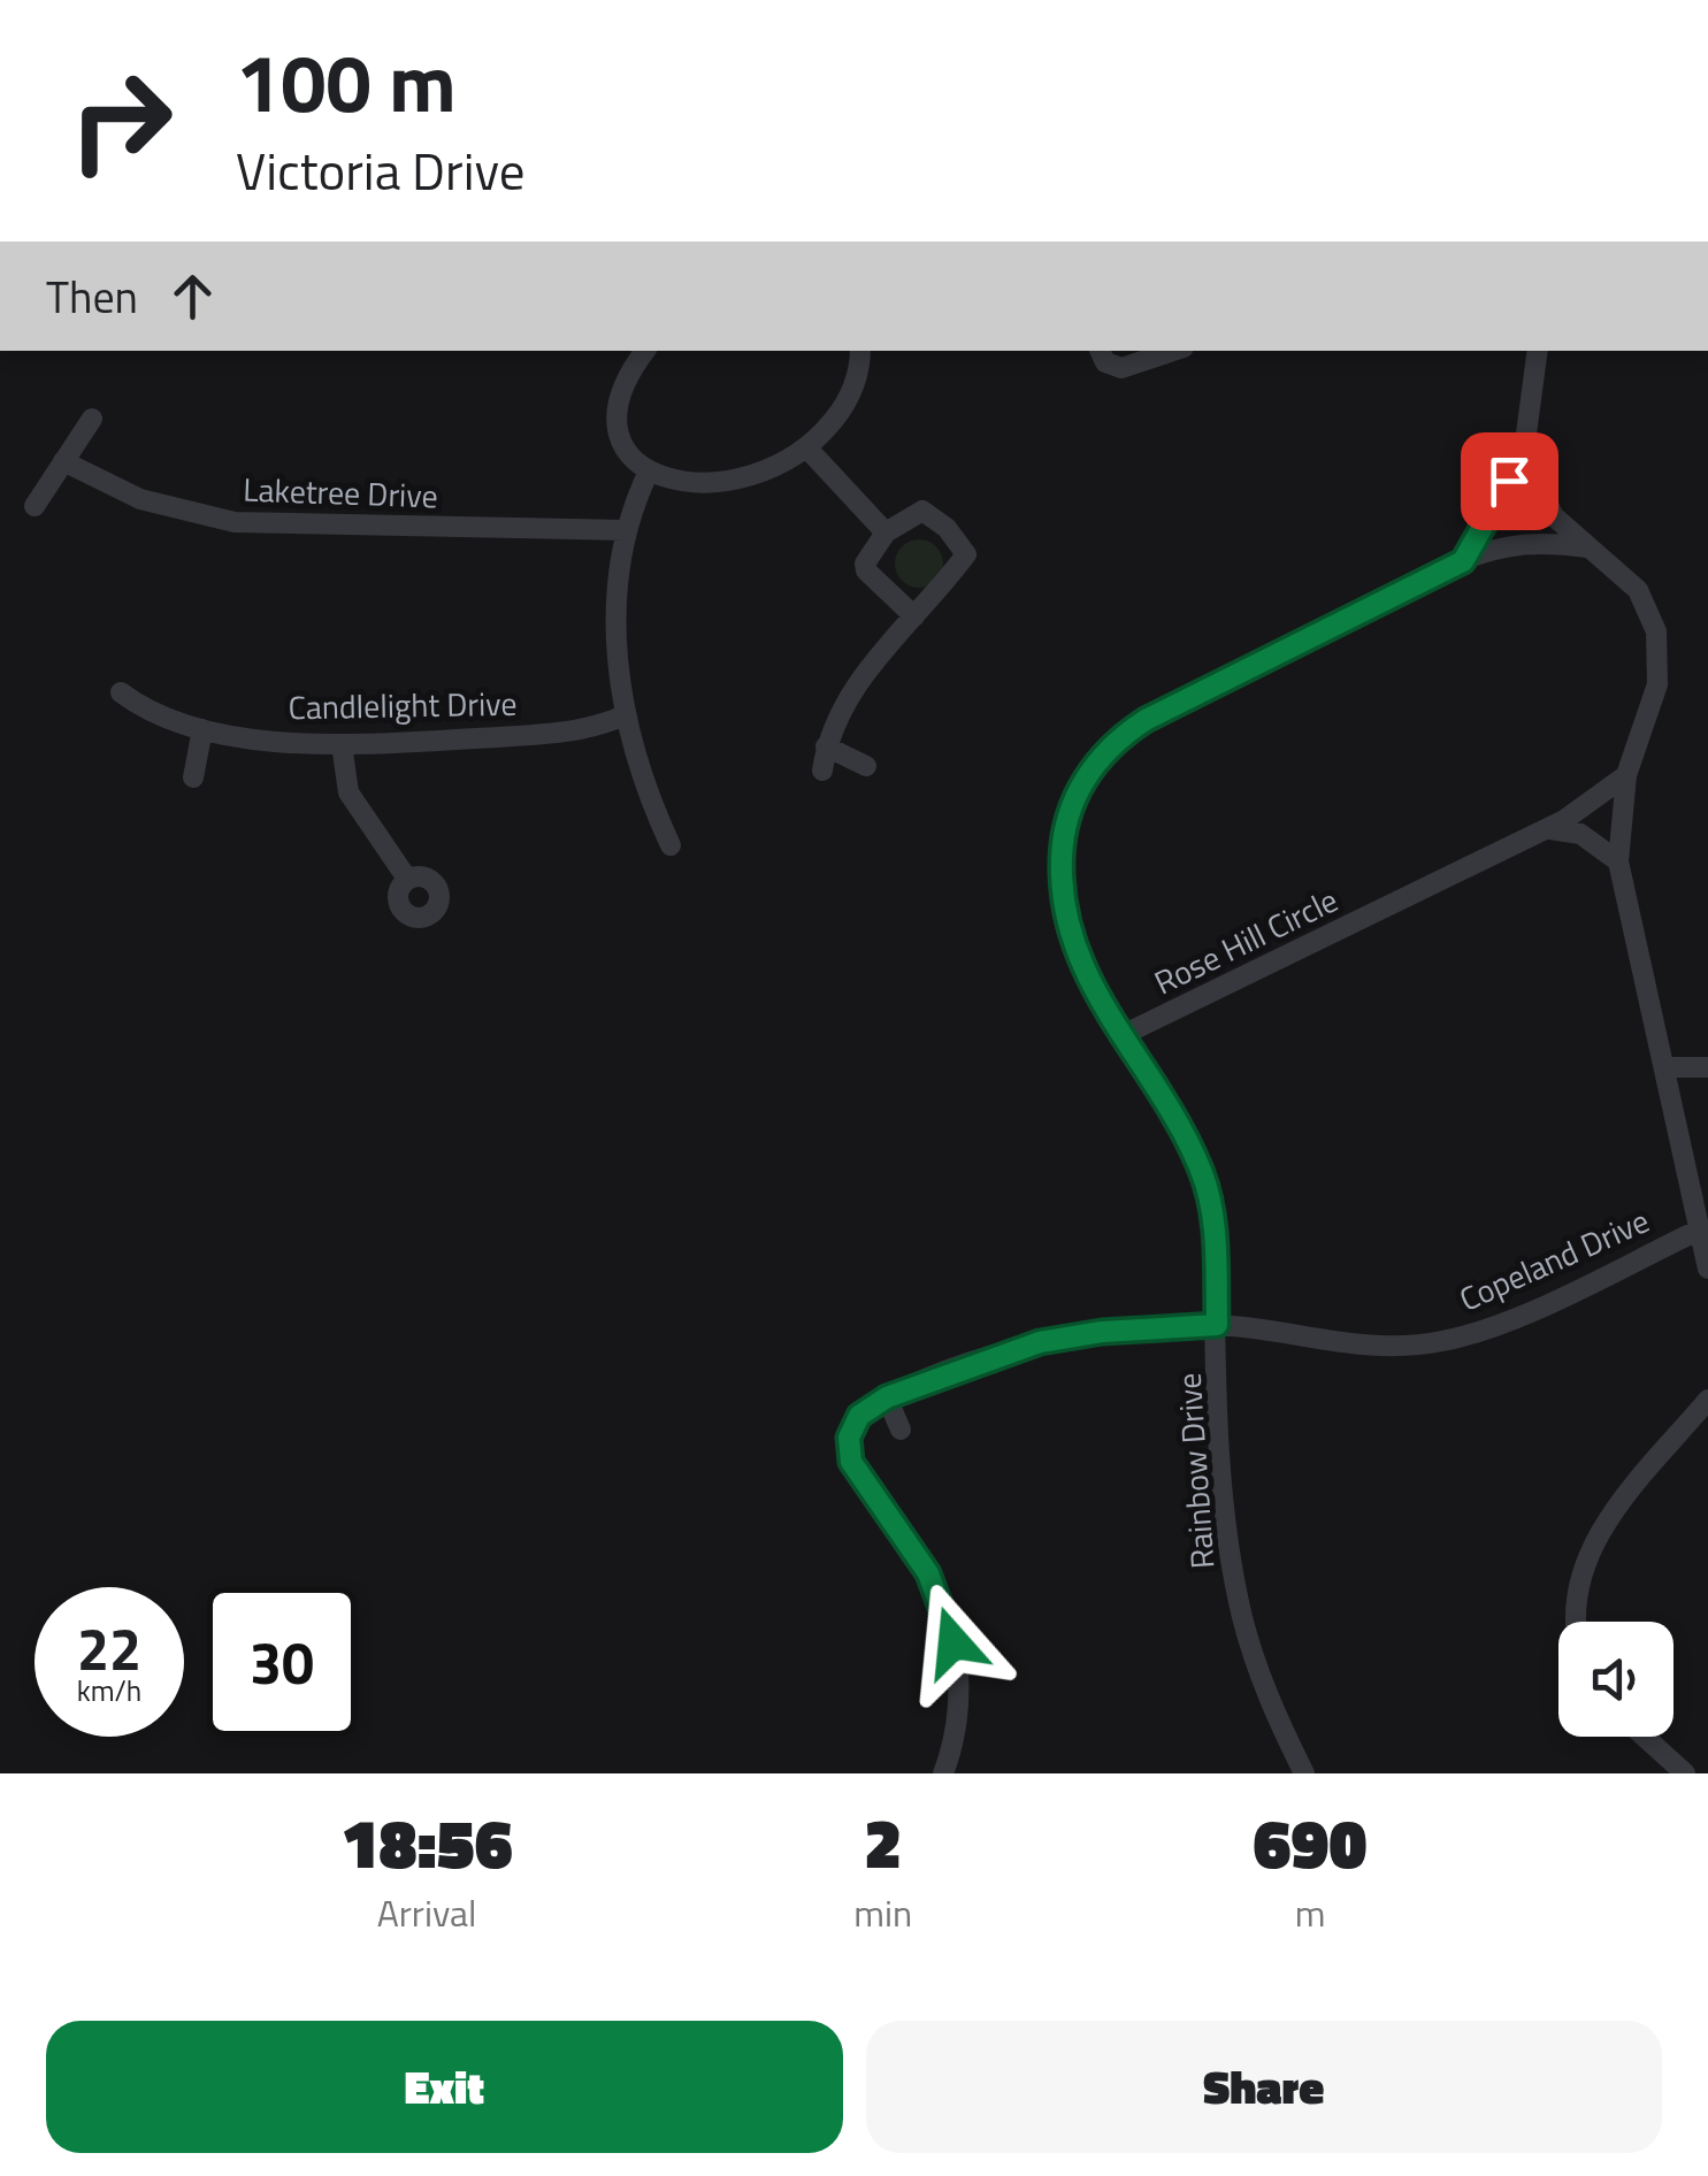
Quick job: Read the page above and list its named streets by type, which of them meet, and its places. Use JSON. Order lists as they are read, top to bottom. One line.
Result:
{"streets":{"street":["Laketree Drive","Candlelight Drive","Rose Hill Circle","Copeland Drive","Rainbow Drive"]},"crossings":[["Rose Hill Circle","Rainbow Drive"],["Copeland Drive","Rainbow Drive"]],"page":{"turn":["100 m","Victoria Drive"],"then":"Then","speed":"22 km/h","limit":"30","eta":["18:56","Arrival","2","min","690","m"],"buttons":["Exit","Share"]}}
